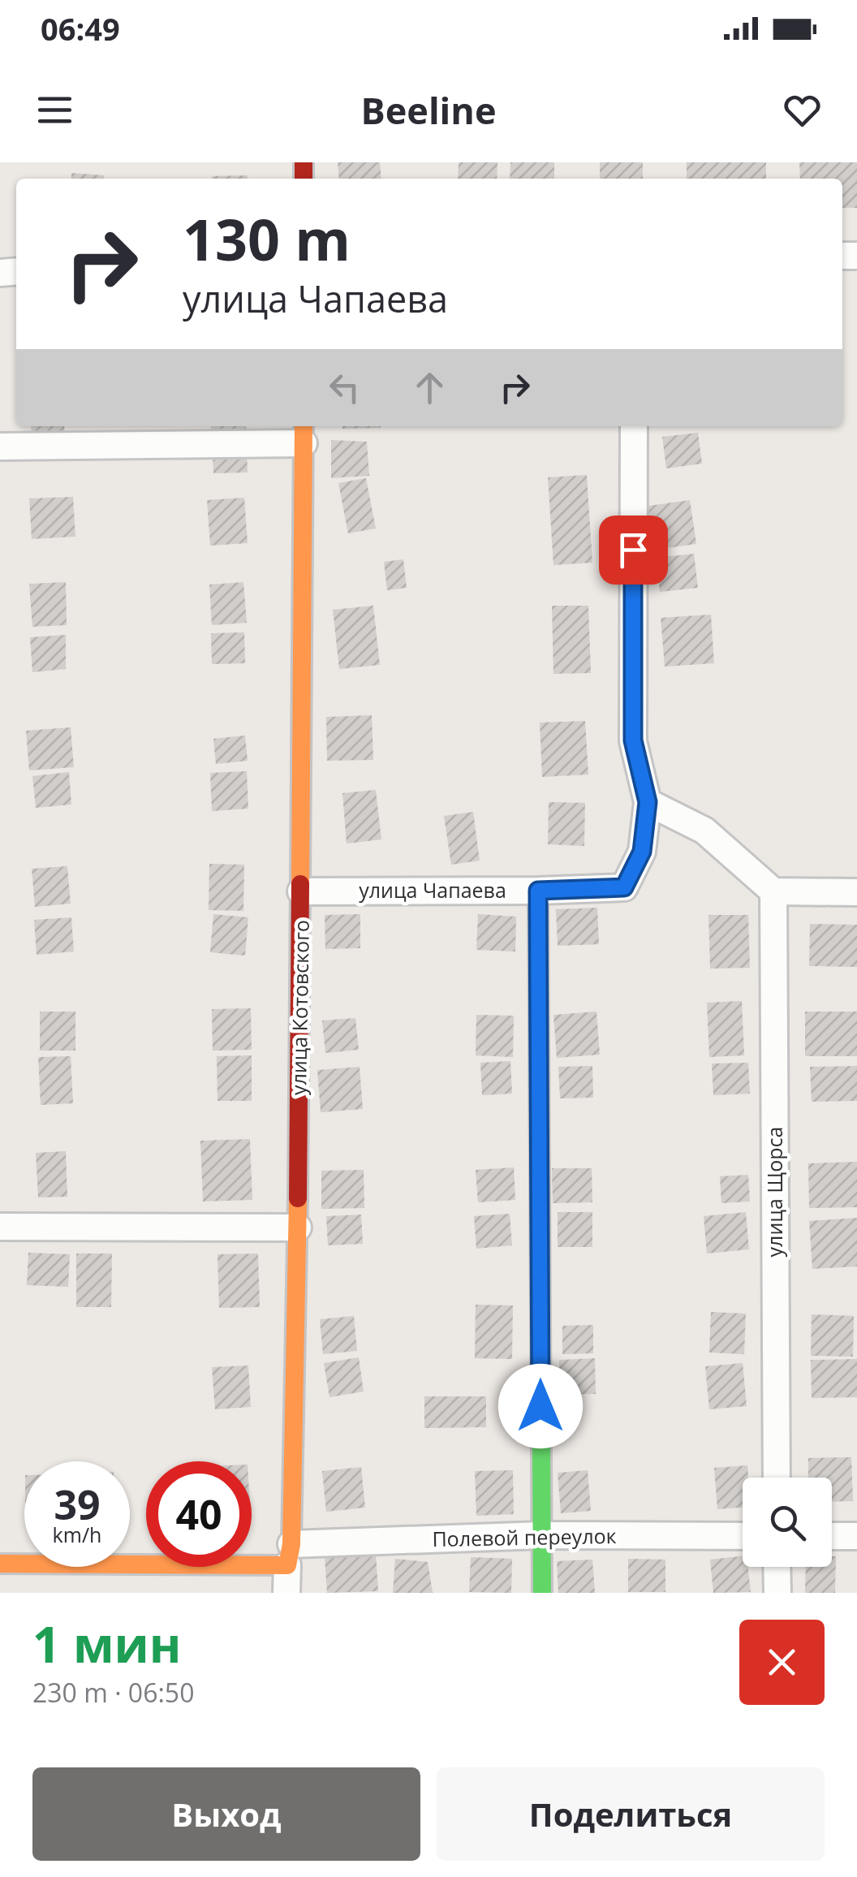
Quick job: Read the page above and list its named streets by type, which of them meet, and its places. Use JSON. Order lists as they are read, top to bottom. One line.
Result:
{"streets":{"street":["улица Чапаева","улица Котовского","улица Щорса","Полевой переулок"]},"crossings":[["улица Чапаева","улица Котовского"],["улица Котовского","Полевой переулок"]],"page":{"status":"06:49","header":"Beeline","turn":["130 m","улица Чапаева"],"speed":"39 km/h","limit":"40","heading":["1 мин","230 m · 06:50"],"buttons":["Выход","Поделиться"]}}
